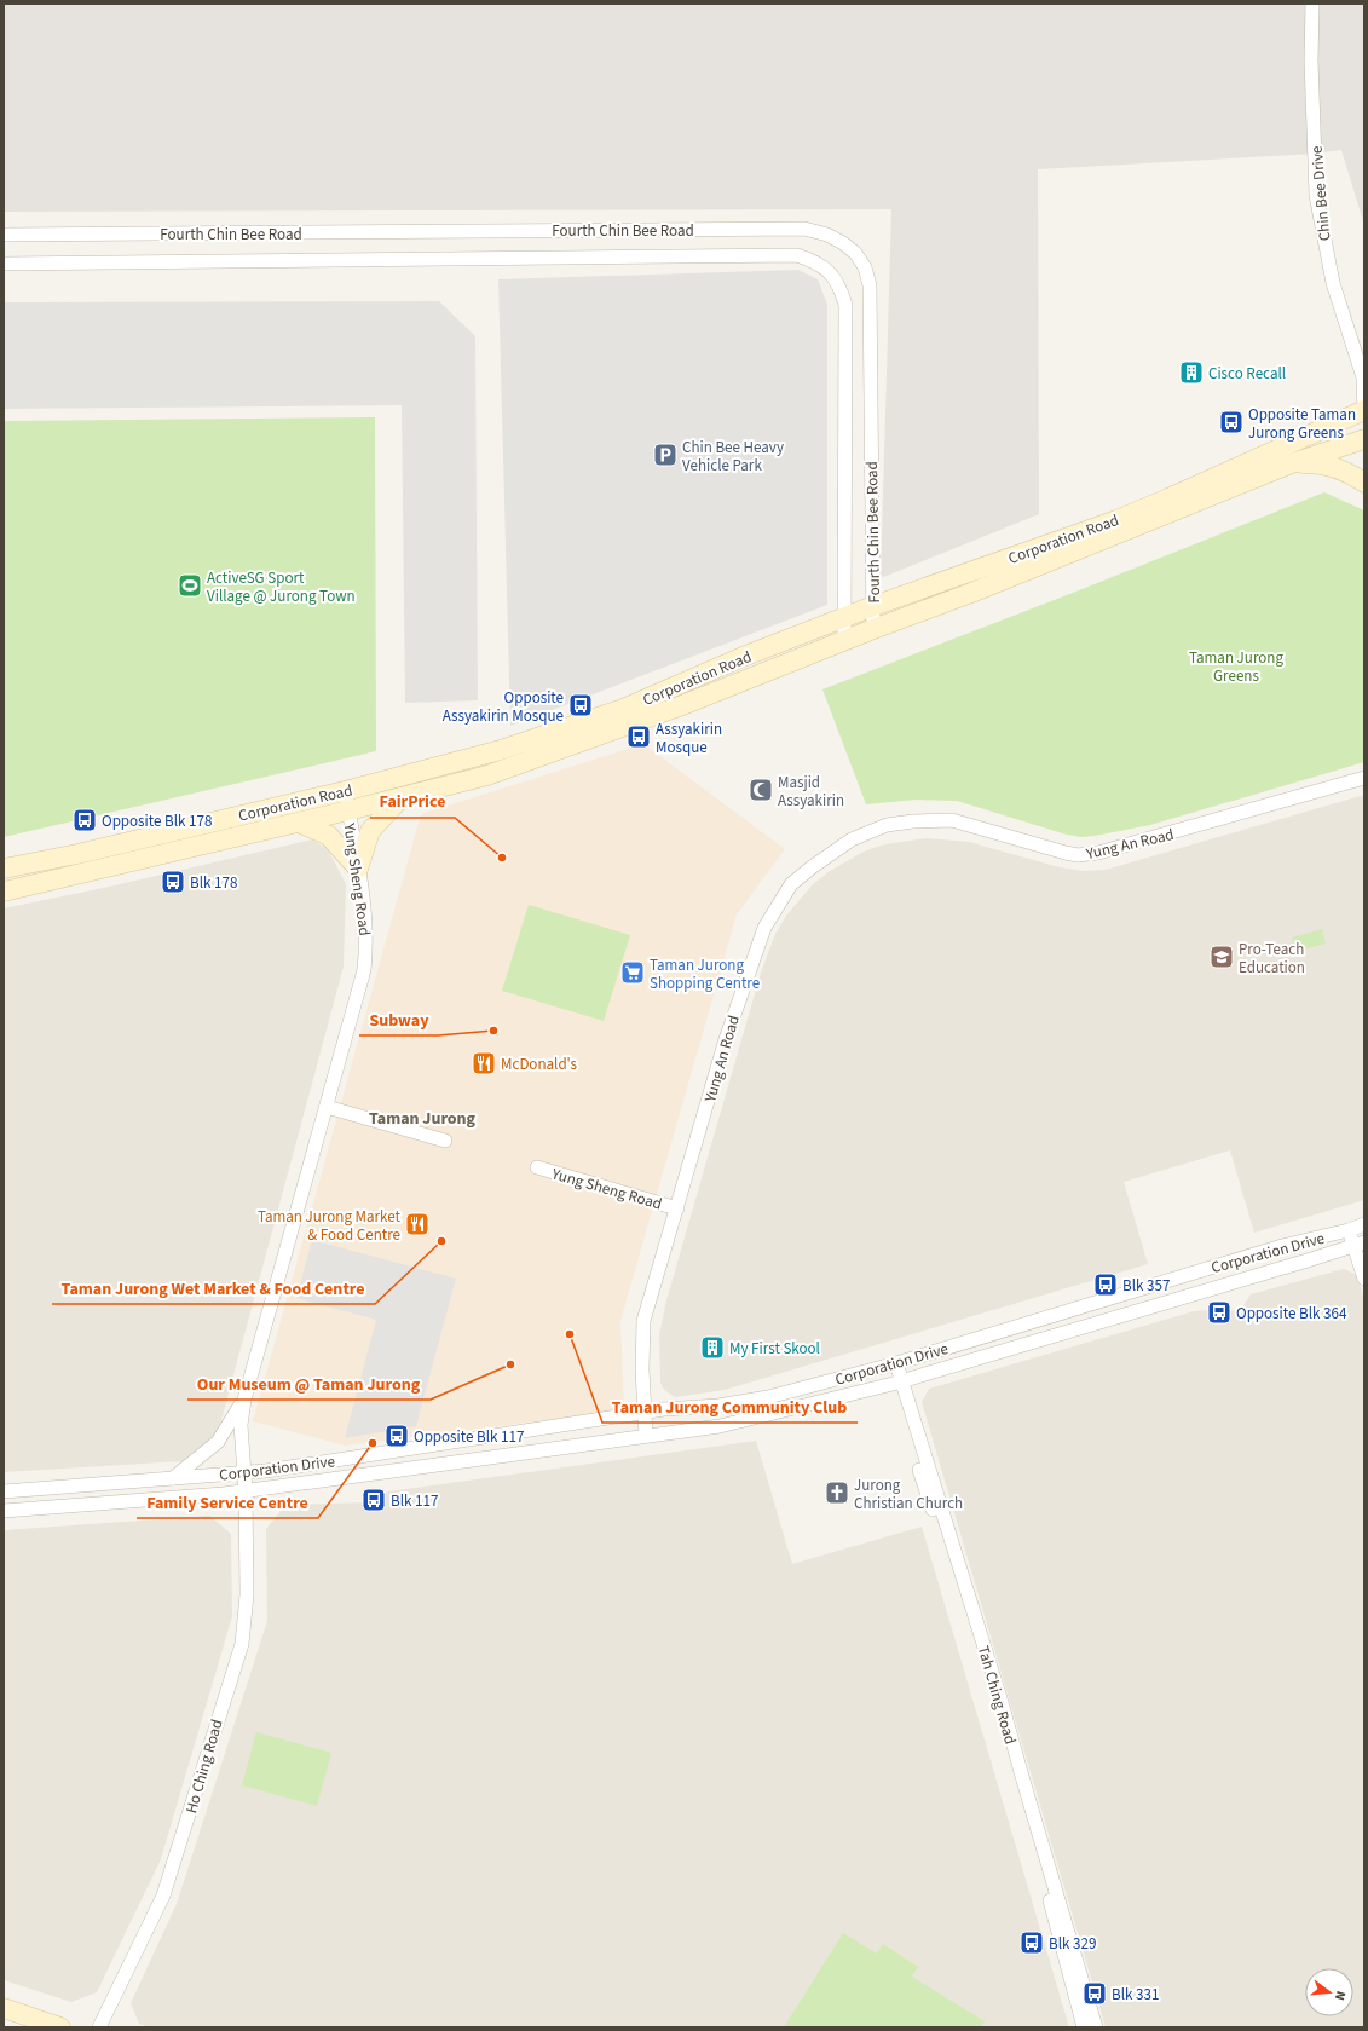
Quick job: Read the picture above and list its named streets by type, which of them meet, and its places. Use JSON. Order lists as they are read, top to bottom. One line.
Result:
{"streets":{"main road":["Corporation Road"],"street":["Chin Bee Drive","Fourth Chin Bee Road","Yung An Road","Yung Sheng Road","Corporation Drive","Tah Ching Road","Ho Ching Road"]},"crossings":[["Chin Bee Drive","Corporation Road"],["Fourth Chin Bee Road","Corporation Road"],["Corporation Road","Yung Sheng Road"],["Yung An Road","Yung Sheng Road"],["Yung An Road","Corporation Drive"],["Yung Sheng Road","Corporation Drive"],["Yung Sheng Road","Ho Ching Road"],["Corporation Drive","Tah Ching Road"],["Corporation Drive","Ho Ching Road"]],"districts":["Taman Jurong"],"parks":["Taman Jurong Greens"],"places":{"building":["Cisco Recall","My First Skool"],"bus stop":["Opposite Taman Jurong Greens","Opposite Assyakirin Mosque","Assyakirin Mosque","Opposite Blk 178","Blk 178","Blk 357","Opposite Blk 364","Opposite Blk 117","Blk 117","Blk 329","Blk 331"],"parking":["Chin Bee Heavy Vehicle Park"],"sports":["ActiveSG Sport Village @ Jurong Town"],"mosque":["Masjid Assyakirin"],"other":["FairPrice","Subway","Taman Jurong Wet Market & Food Centre","Taman Jurong Community Club","Our Museum @ Taman Jurong","Family Service Centre"],"school or university":["Pro-Teach Education"],"supermarket":["Taman Jurong Shopping Centre"],"restaurant":["McDonald's","Taman Jurong Market & Food Centre"],"church":["Jurong Christian Church"]},"north":"right"}
